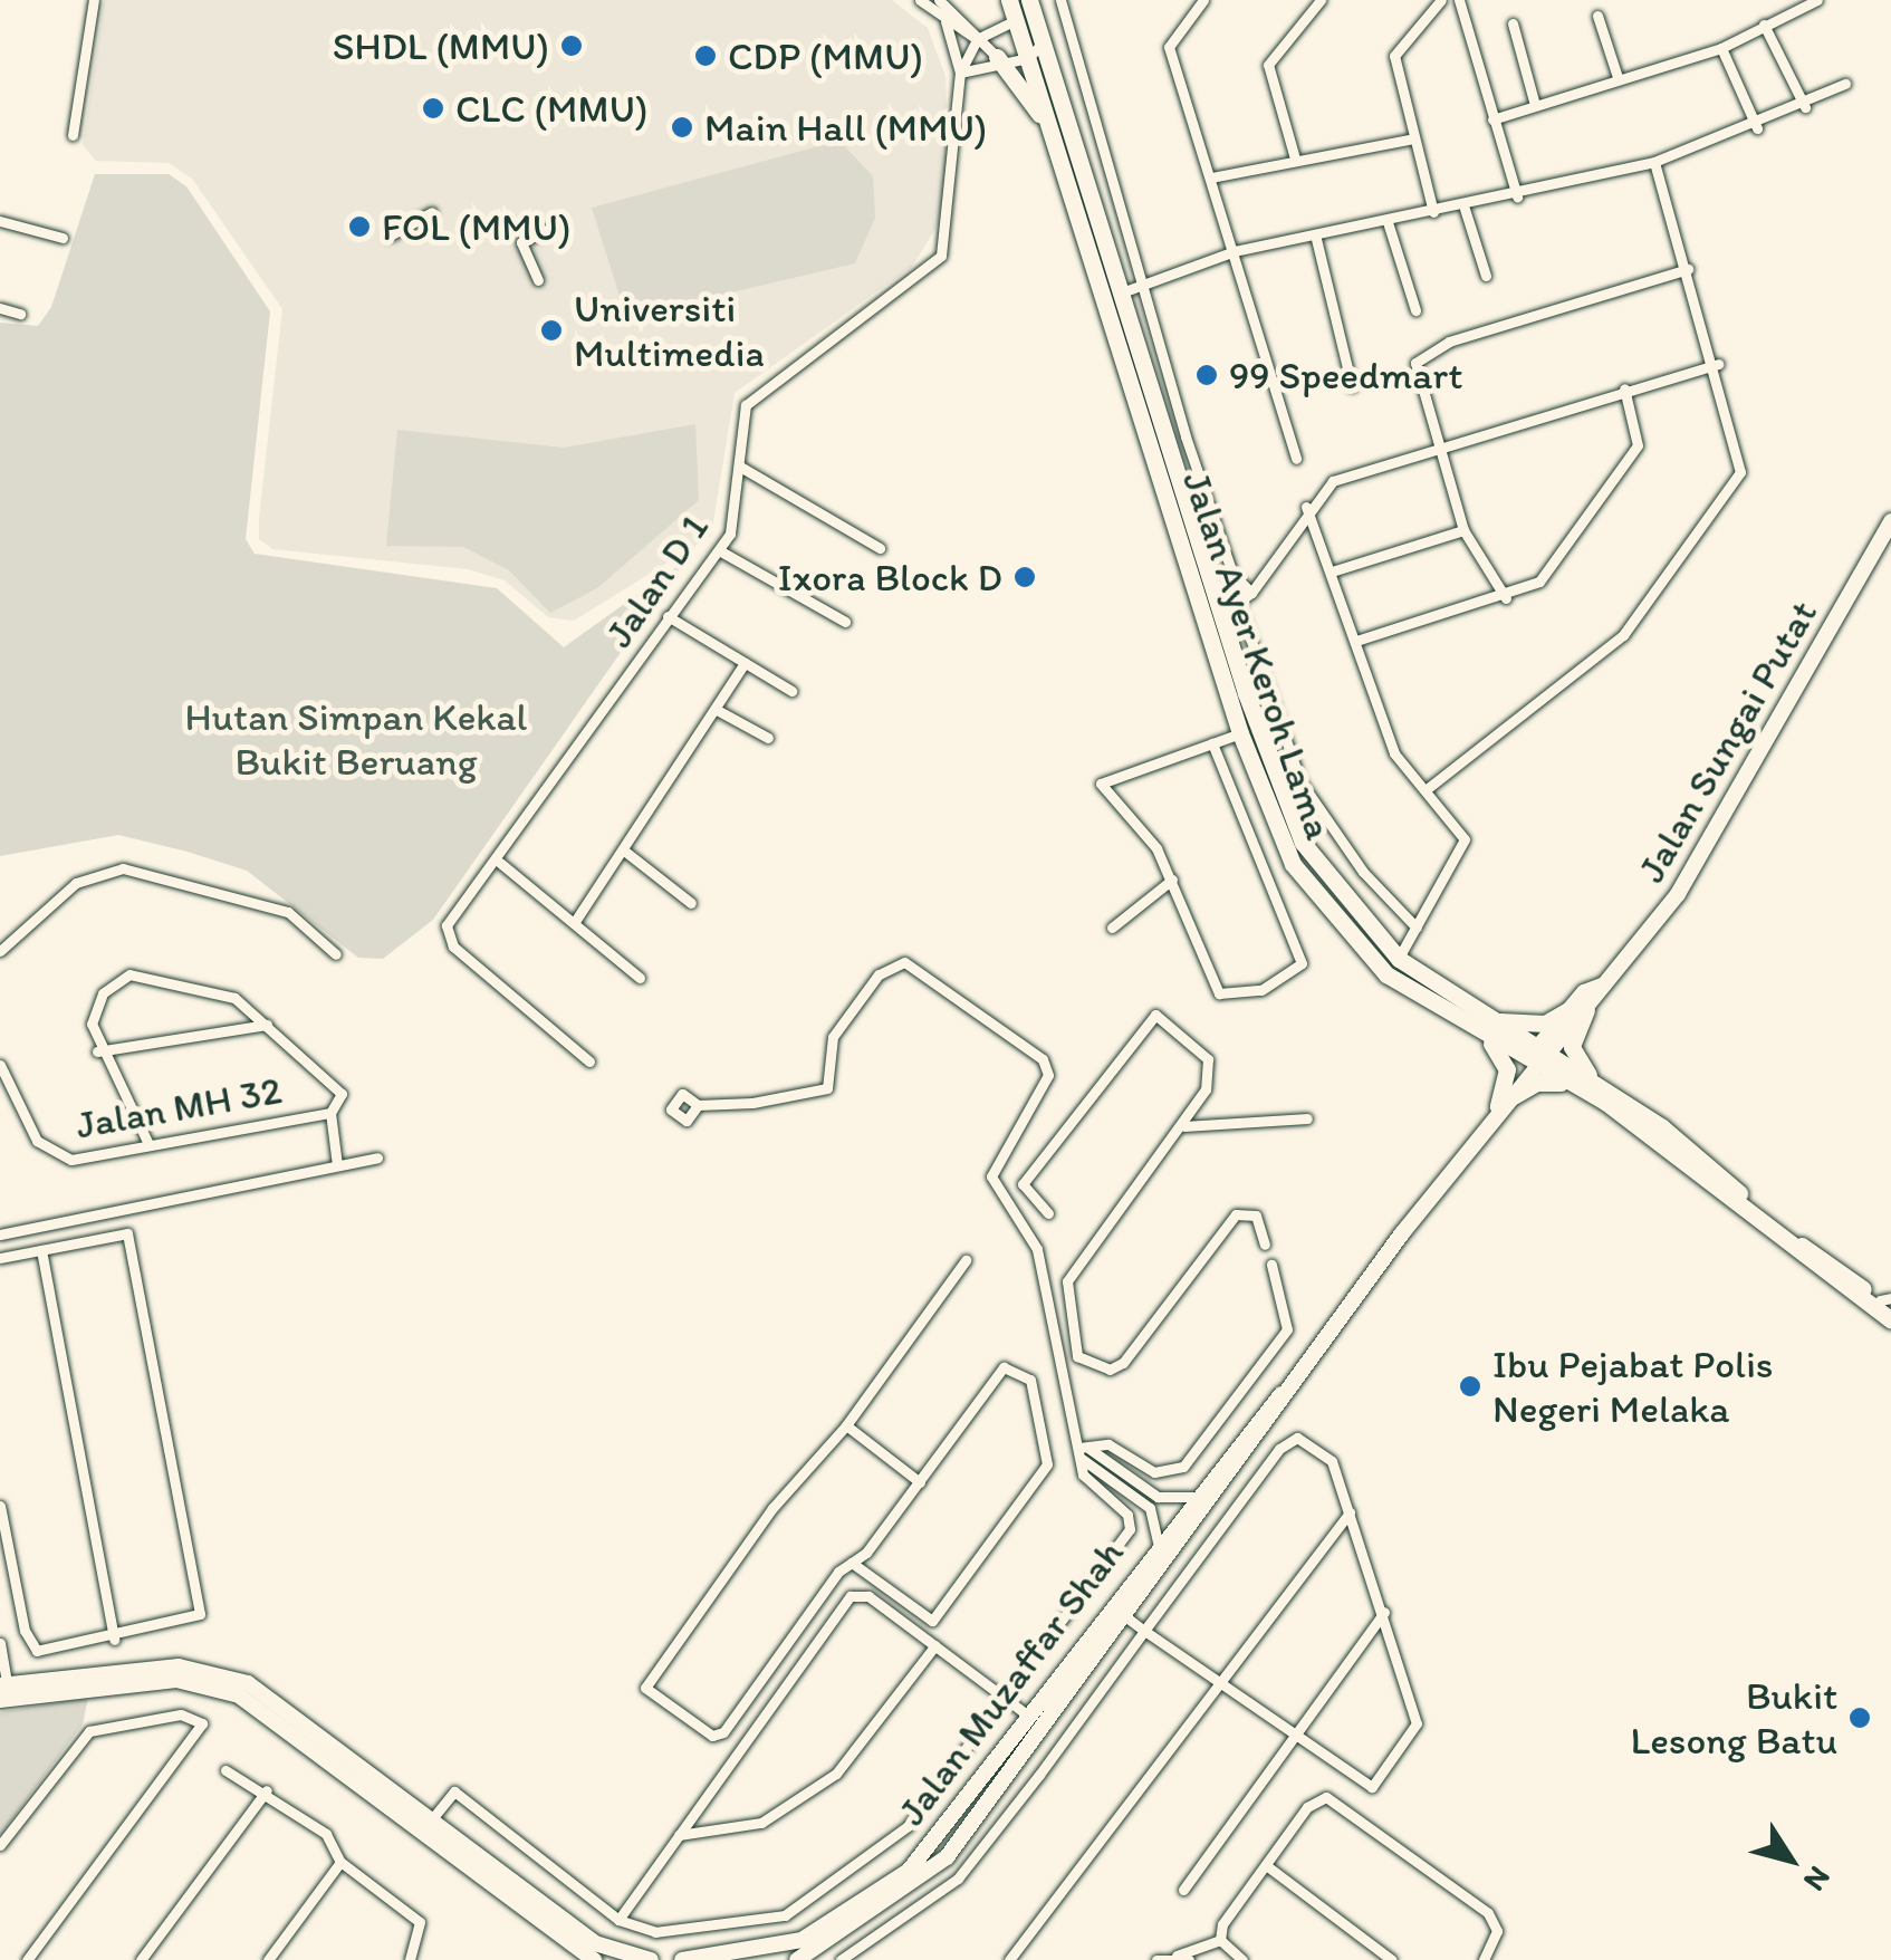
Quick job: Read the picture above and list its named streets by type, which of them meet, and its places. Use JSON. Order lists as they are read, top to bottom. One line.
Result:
{"streets":{"main road":["Jalan Ayer Keroh Lama","Jalan Sungai Putat","Jalan Muzaffar Shah"],"street":["Jalan D 1","Jalan MH 32"]},"crossings":[["Jalan Ayer Keroh Lama","Jalan Sungai Putat"],["Jalan Ayer Keroh Lama","Jalan Muzaffar Shah"],["Jalan Sungai Putat","Jalan Muzaffar Shah"]],"parks":["Hutan Simpan Kekal Bukit Beruang"],"places":["SHDL (MMU)","CDP (MMU)","CLC (MMU)","Main Hall (MMU)","FOL (MMU)","Universiti Multimedia","99 Speedmart","Ixora Block D","Ibu Pejabat Polis Negeri Melaka","Bukit Lesong Batu"],"north":"bottom right"}
